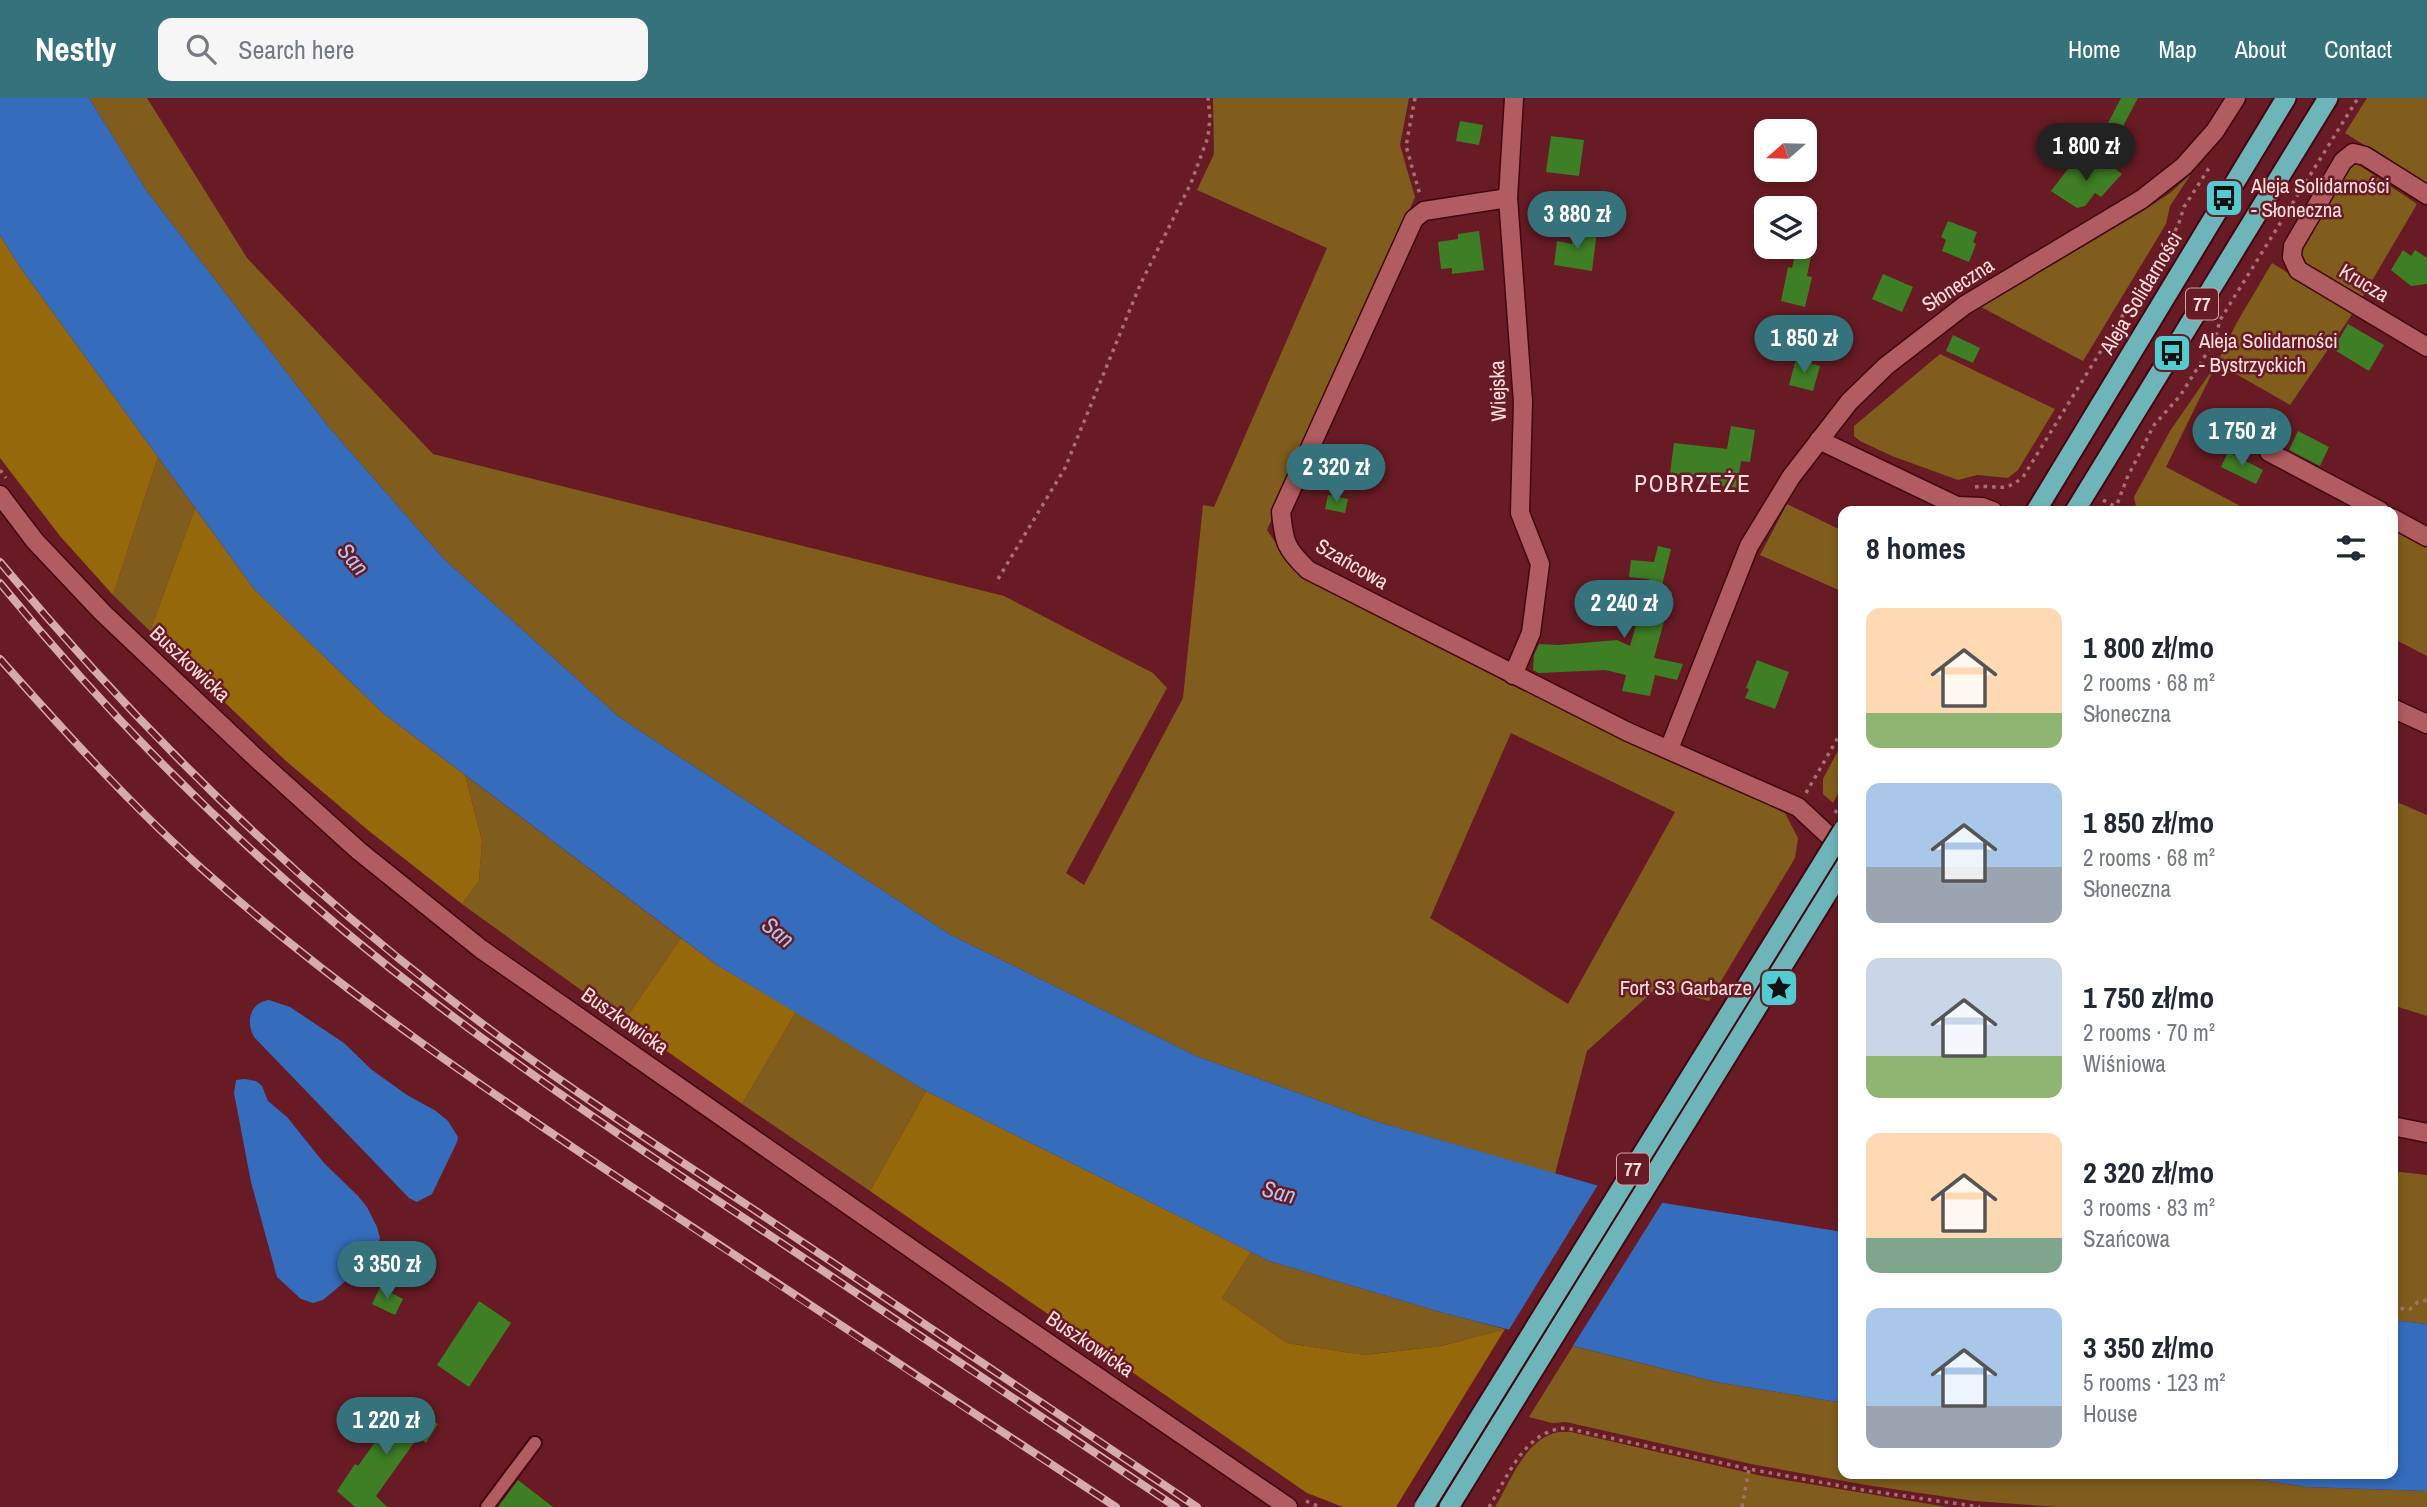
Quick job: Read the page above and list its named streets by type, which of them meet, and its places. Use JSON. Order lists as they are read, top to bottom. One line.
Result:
{"streets":{"highway":["Aleja Solidarności","77"],"street":["Krucza","Słoneczna","Wiejska","Szańcowa","Buszkowicka"]},"crossings":[["Słoneczna","Szańcowa"],["Wiejska","Szańcowa"]],"districts":["POBRZEŻE"],"water":["San"],"places":{"bus stop":["Aleja Solidarności - Słoneczna","Aleja Solidarności - Bystrzyckich"],"place":["Fort S3 Garbarze"]},"north":"left","page":{"header":"Nestly","search":"Search here","nav":["Home","Map","About","Contact"],"price":["1 800 zł","3 880 zł","1 850 zł","1 750 zł","2 320 zł","2 240 zł","3 350 zł","1 220 zł"],"heading":"8 homes","list":[{"name":"1 800 zł/mo","note":"2 rooms · 68 m² · Słoneczna"},{"name":"1 850 zł/mo","note":"2 rooms · 68 m² · Słoneczna"},{"name":"1 750 zł/mo","note":"2 rooms · 70 m² · Wiśniowa"},{"name":"2 320 zł/mo","note":"3 rooms · 83 m² · Szańcowa"},{"name":"3 350 zł/mo","note":"5 rooms · 123 m² · House"}]}}
